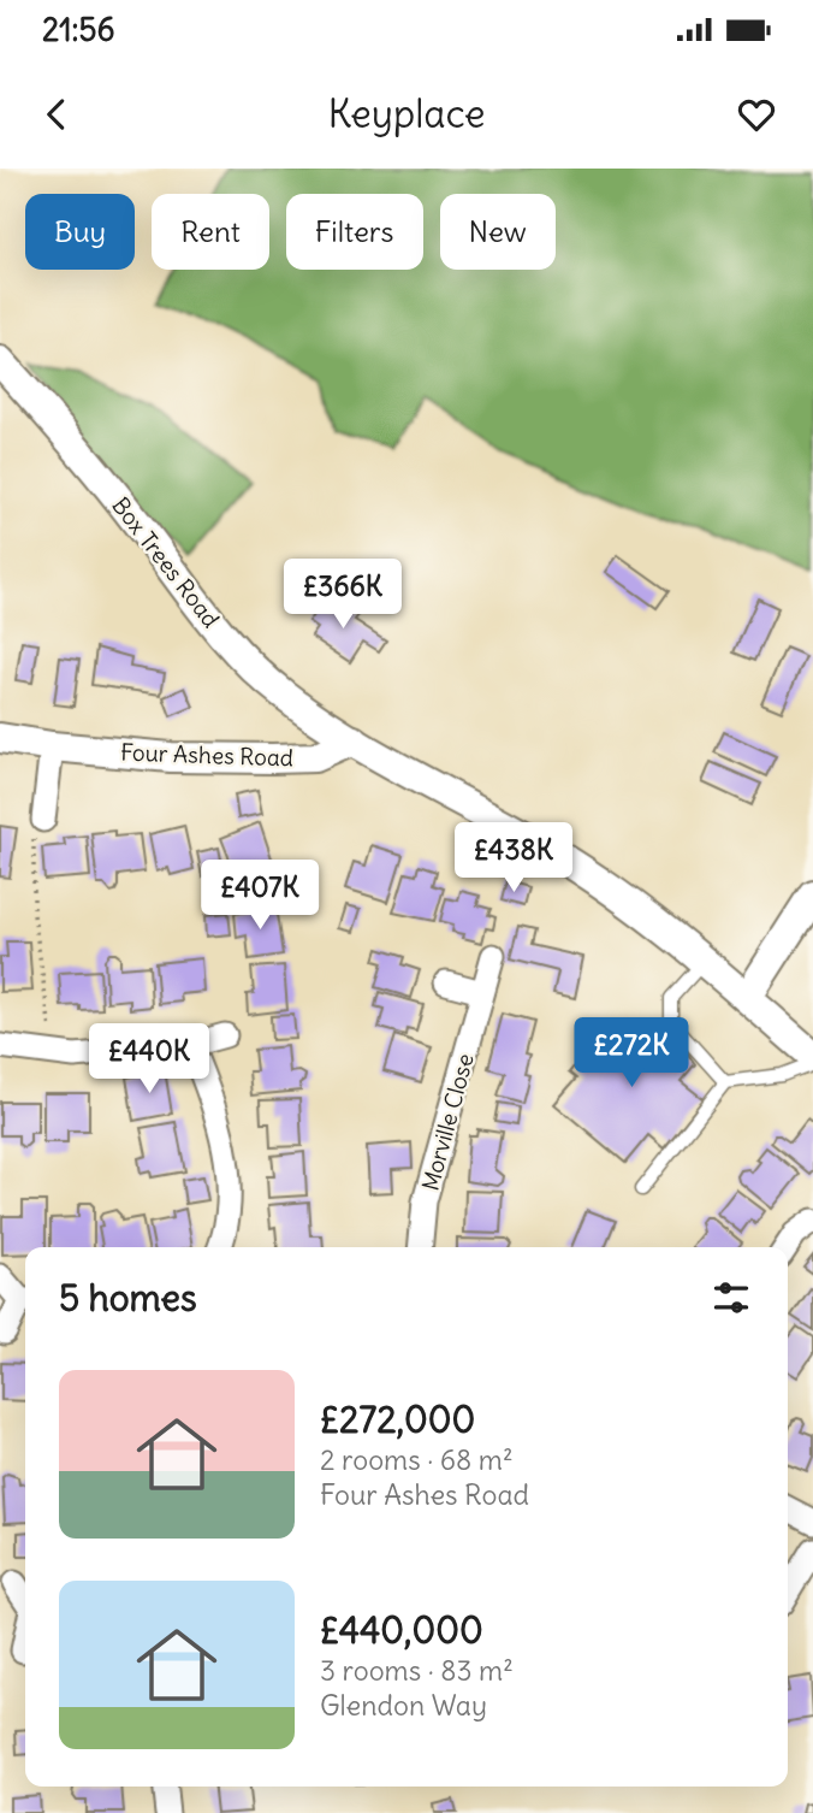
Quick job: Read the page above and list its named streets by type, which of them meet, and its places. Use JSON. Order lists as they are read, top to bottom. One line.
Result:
{"streets":{"street":["Box Trees Road","Four Ashes Road","Morville Close"]},"crossings":[["Box Trees Road","Four Ashes Road"]],"page":{"status":"21:56","header":"Keyplace","chip":["Buy","Rent","Filters","New"],"price":["£366K","£438K","£407K","£272K","£440K"],"heading":"5 homes","list":[{"name":"£272,000","note":"2 rooms · 68 m² · Four Ashes Road"},{"name":"£440,000","note":"3 rooms · 83 m² · Glendon Way"}]}}
